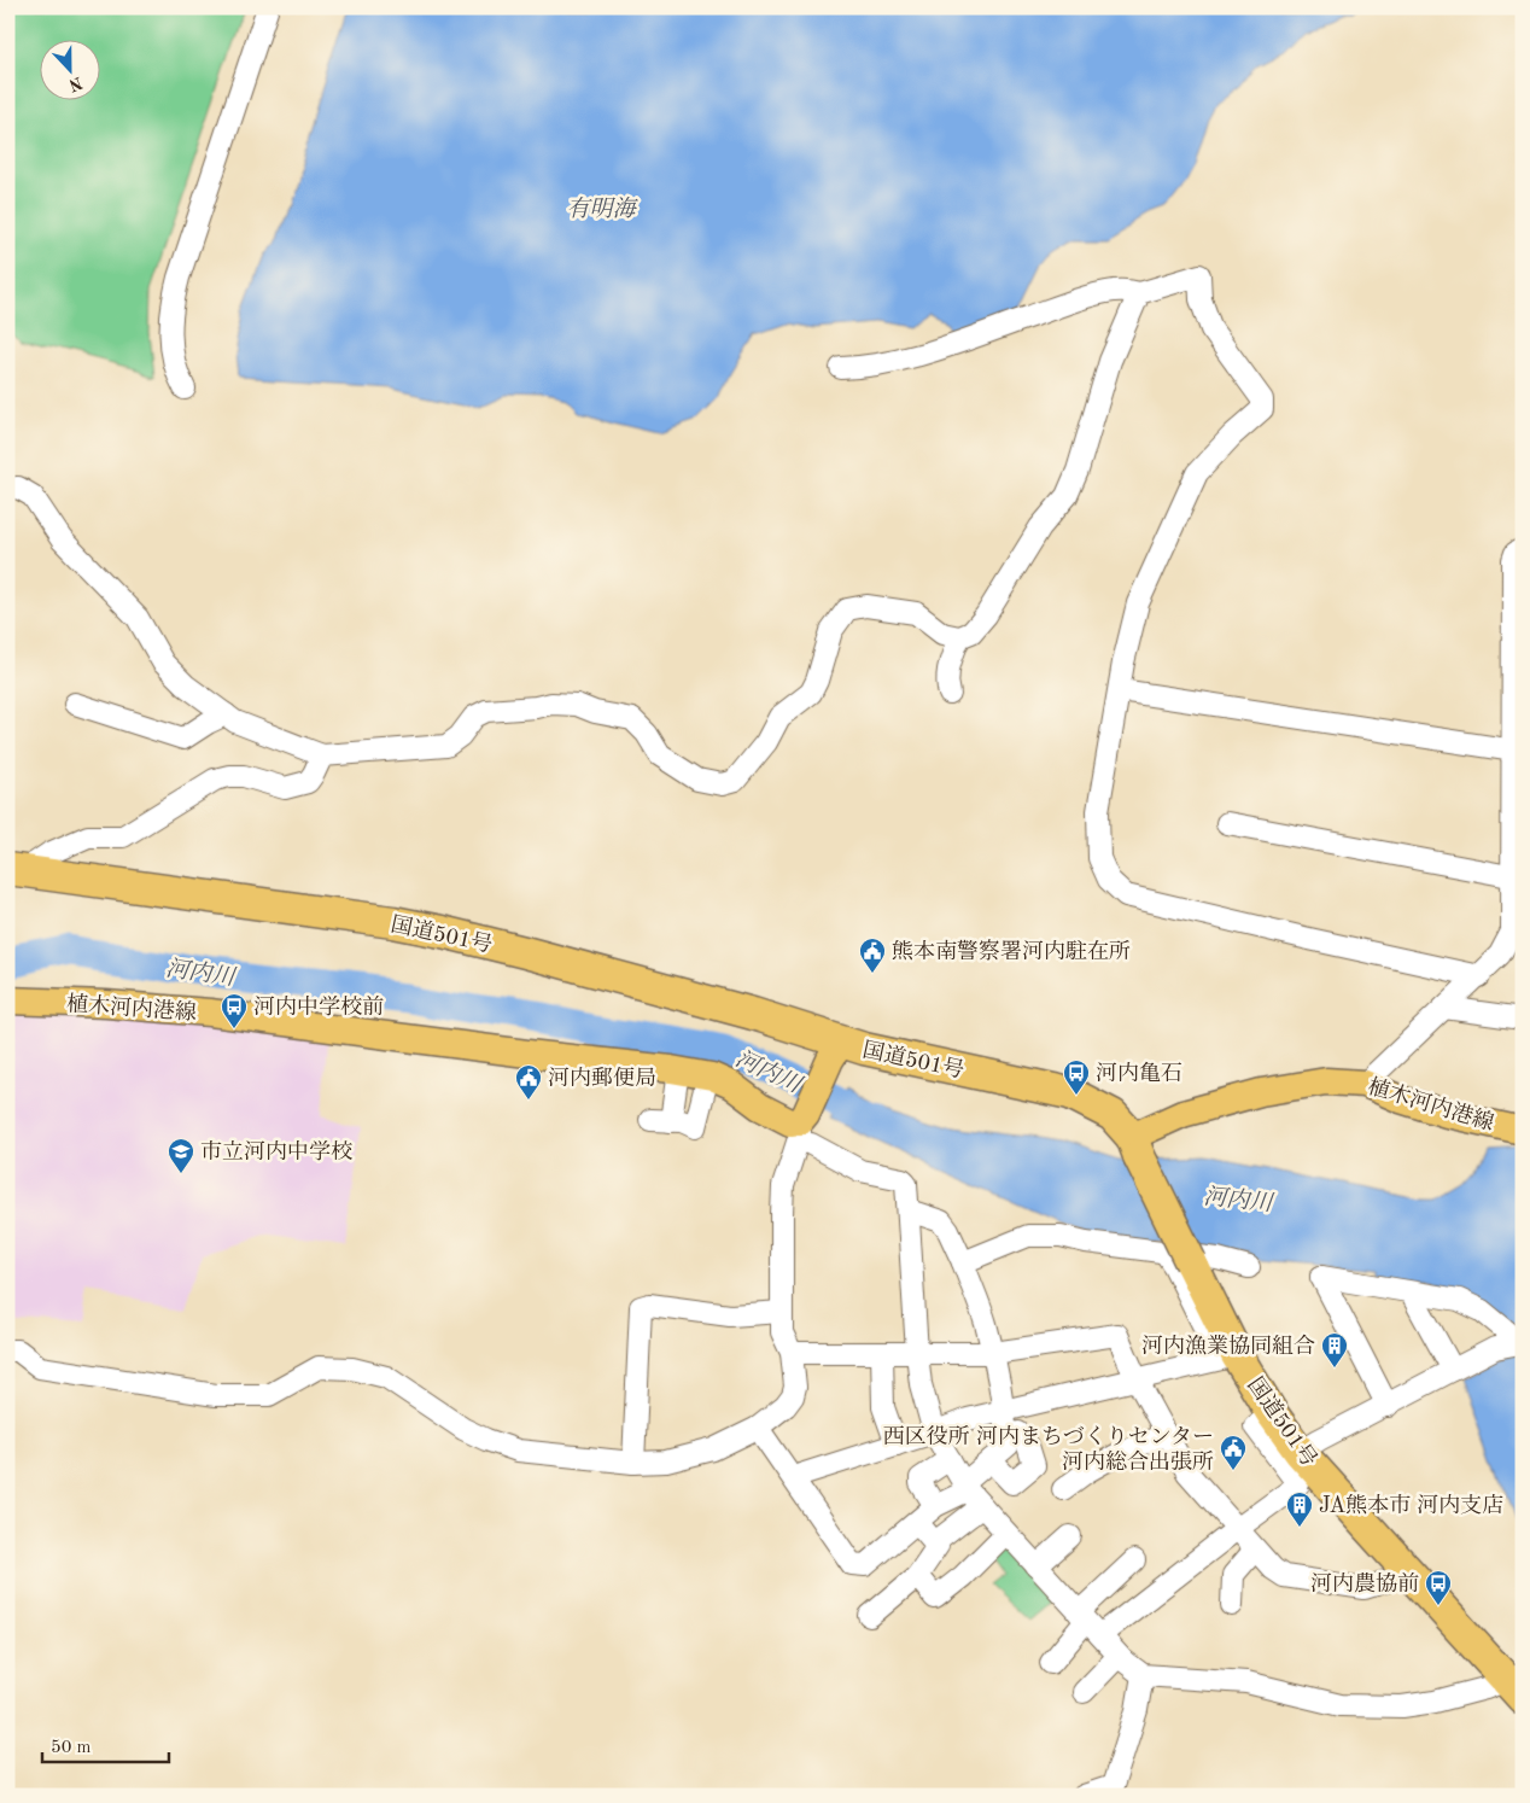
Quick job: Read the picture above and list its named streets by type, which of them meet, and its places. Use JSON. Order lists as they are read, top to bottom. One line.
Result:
{"streets":{"highway":["国道501号"],"main road":["植木河内港線"]},"crossings":[["国道501号","植木河内港線"]],"water":["有明海","河内川"],"places":{"public building":["熊本南警察署河内駐在所","河内郵便局","西区役所 河内まちづくりセンター 河内総合出張所"],"bus stop":["河内中学校前","河内亀石","河内農協前"],"school or university":["市立河内中学校"],"building":["河内漁業協同組合","JA熊本市 河内支店"]},"scale_bar":"50 m","north":"bottom"}
